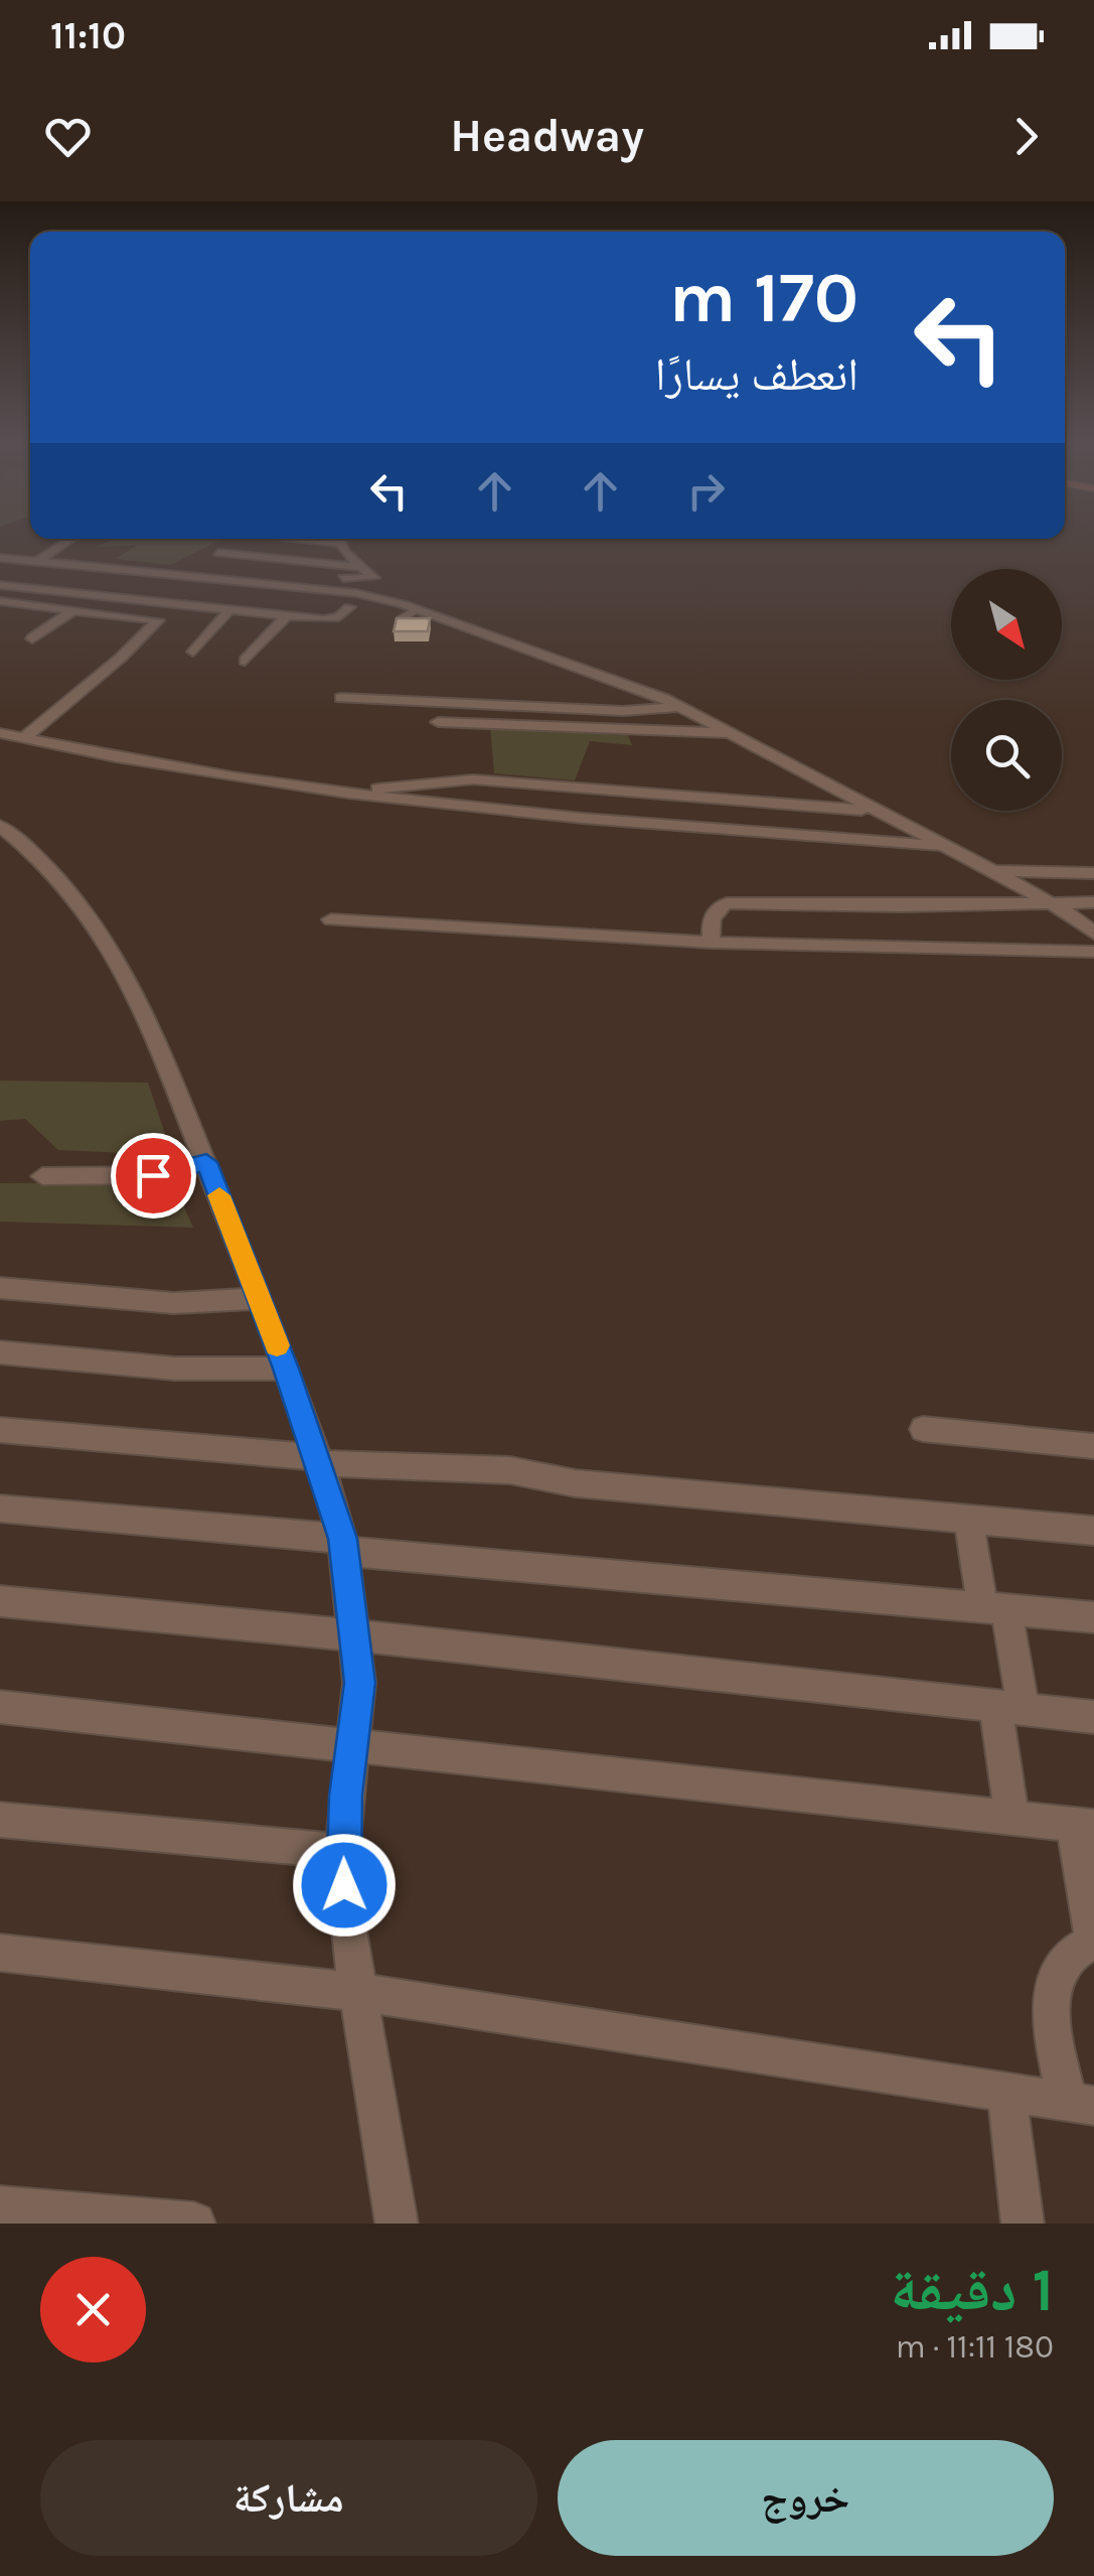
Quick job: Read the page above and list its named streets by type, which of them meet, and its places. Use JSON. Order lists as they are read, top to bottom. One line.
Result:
{"north":"bottom right","page":{"status":"11:10","header":"Headway","turn":["170 m","انعطف يسارًا"],"heading":["1 دقيقة","180 m · 11:11"],"buttons":["خروج","مشاركة"]}}
